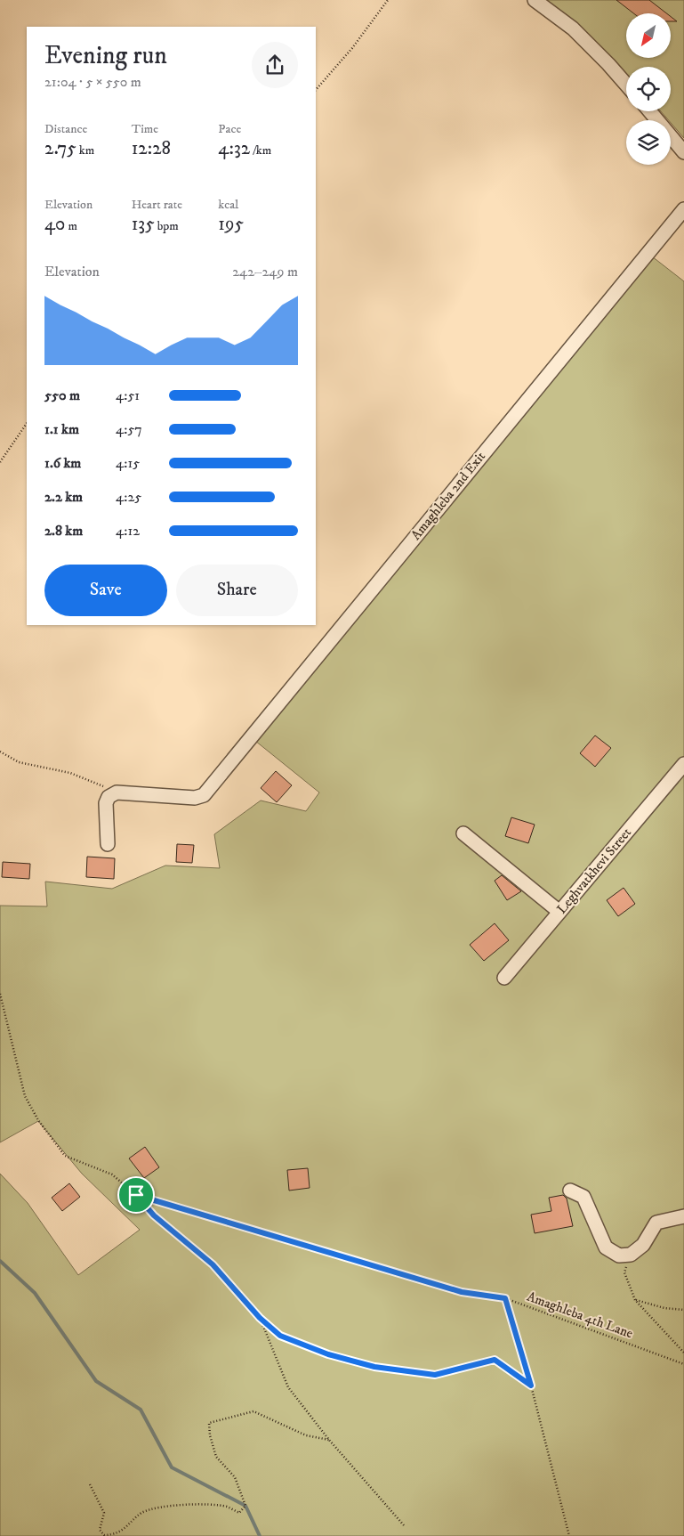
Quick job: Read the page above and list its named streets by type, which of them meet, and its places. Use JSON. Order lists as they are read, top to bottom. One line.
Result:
{"streets":{"street":["Amaghleba 2nd Exit","Leghvatkhevi Street"],"path":["Amaghleba 4th Lane"]},"north":"bottom left","page":{"heading":["Evening run","21:04 · 5 × 550 m"],"stats":[["Distance","2.75 km"],["Time","12:28"],["Pace","4:32 /km"],["Elevation","40 m"],["Heart rate","135 bpm"],["kcal","195"]],"chart":["Elevation","242–249 m"],"list":[{"name":"550 m","note":"4:51"},{"name":"1.1 km","note":"4:57"},{"name":"1.6 km","note":"4:15"},{"name":"2.2 km","note":"4:25"},{"name":"2.8 km","note":"4:12"}],"buttons":["Save","Share"]}}
